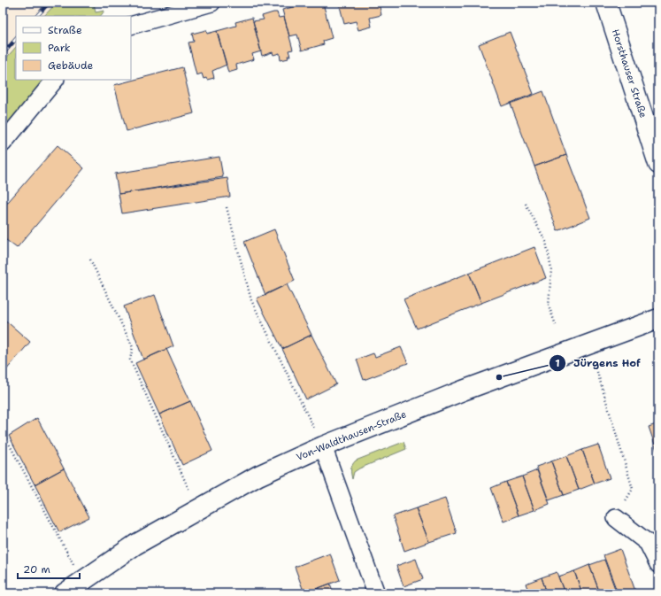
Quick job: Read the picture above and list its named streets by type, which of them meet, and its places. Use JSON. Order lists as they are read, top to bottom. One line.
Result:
{"streets":{"street":["Horsthauser Straße","Von-Waldthausen-Straße"]},"places":["Jürgens Hof"],"legend":["Straße","Park","Gebäude"],"scale_bar":"20 m"}
